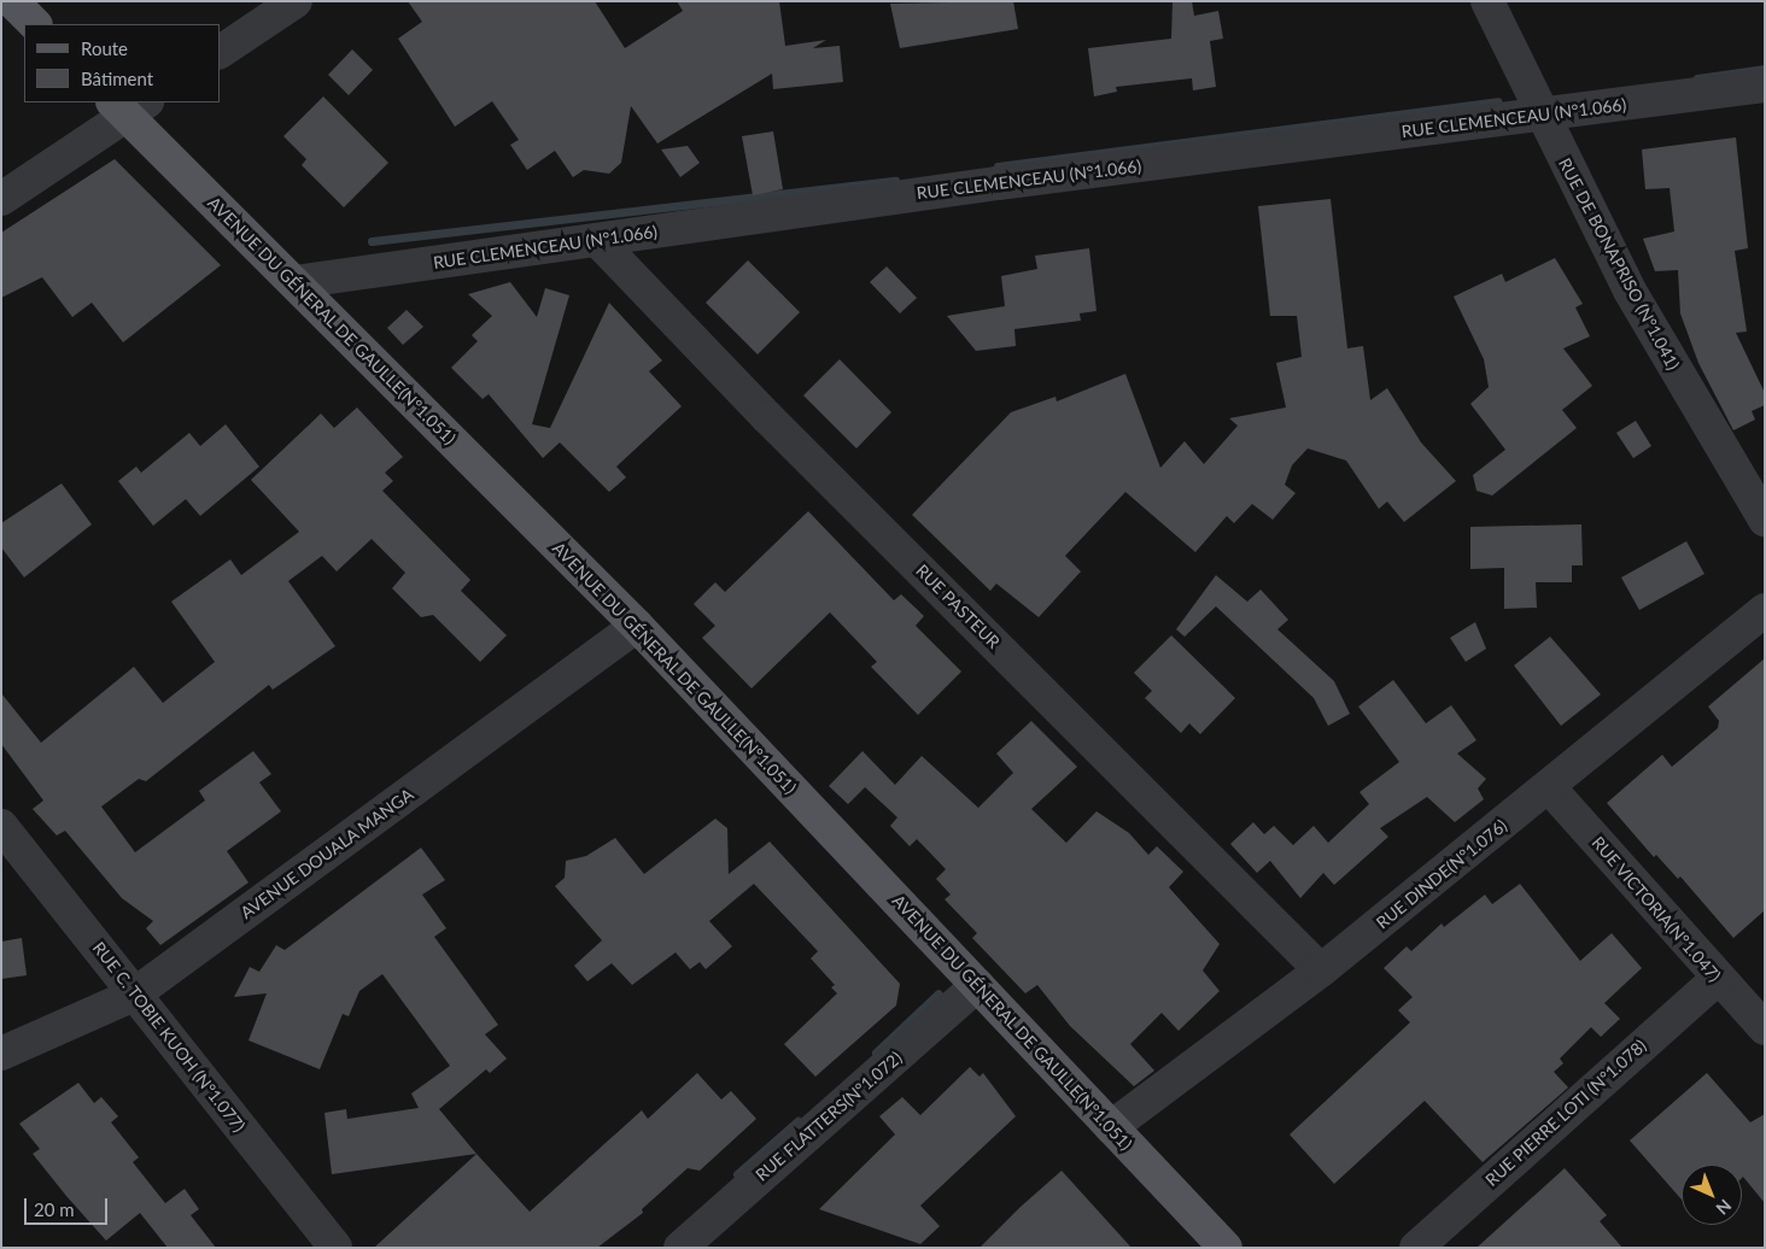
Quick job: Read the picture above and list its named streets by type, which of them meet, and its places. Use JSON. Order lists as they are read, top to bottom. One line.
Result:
{"streets":{"main road":["AVENUE DU GÉNERAL DE GAULLE(N°1.051)"],"street":["RUE CLEMENCEAU (N°1.066)","RUE DE BONAPRISO (N°1.041)","RUE PASTEUR","AVENUE DOUALA MANGA","RUE DINDE(N°1.076)","RUE VICTORIA(N°1.047)","RUE C. TOBIE KUOH (N°1.077)","RUE PIERRE LOTI (N°1.078)","RUE FLATTERS(N°1.072)"]},"crossings":[["RUE CLEMENCEAU (N°1.066)","RUE DE BONAPRISO (N°1.041)"],["RUE CLEMENCEAU (N°1.066)","AVENUE DU GÉNERAL DE GAULLE(N°1.051)"],["RUE CLEMENCEAU (N°1.066)","RUE PASTEUR"],["AVENUE DU GÉNERAL DE GAULLE(N°1.051)","AVENUE DOUALA MANGA"],["AVENUE DU GÉNERAL DE GAULLE(N°1.051)","RUE DINDE(N°1.076)"],["AVENUE DU GÉNERAL DE GAULLE(N°1.051)","RUE FLATTERS(N°1.072)"],["RUE PASTEUR","RUE DINDE(N°1.076)"],["AVENUE DOUALA MANGA","RUE C. TOBIE KUOH (N°1.077)"],["RUE DINDE(N°1.076)","RUE VICTORIA(N°1.047)"],["RUE VICTORIA(N°1.047)","RUE PIERRE LOTI (N°1.078)"]],"legend":["Route","Bâtiment"],"scale_bar":"20 m","north":"bottom right"}
